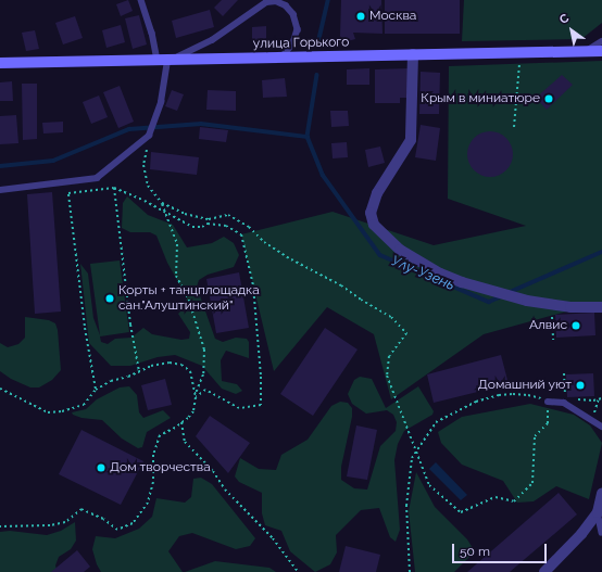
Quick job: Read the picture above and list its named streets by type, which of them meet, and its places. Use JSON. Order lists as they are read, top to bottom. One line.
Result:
{"streets":{"main road":["улица Горького"]},"water":["Улу-Узень"],"places":["Москва","Крым в миниатюре","Корты + танцплощадка сан.\"Алуштинский\"","Алвис","Домашний уют","Дом творчества"],"scale_bar":"50 m","north":"top left"}
